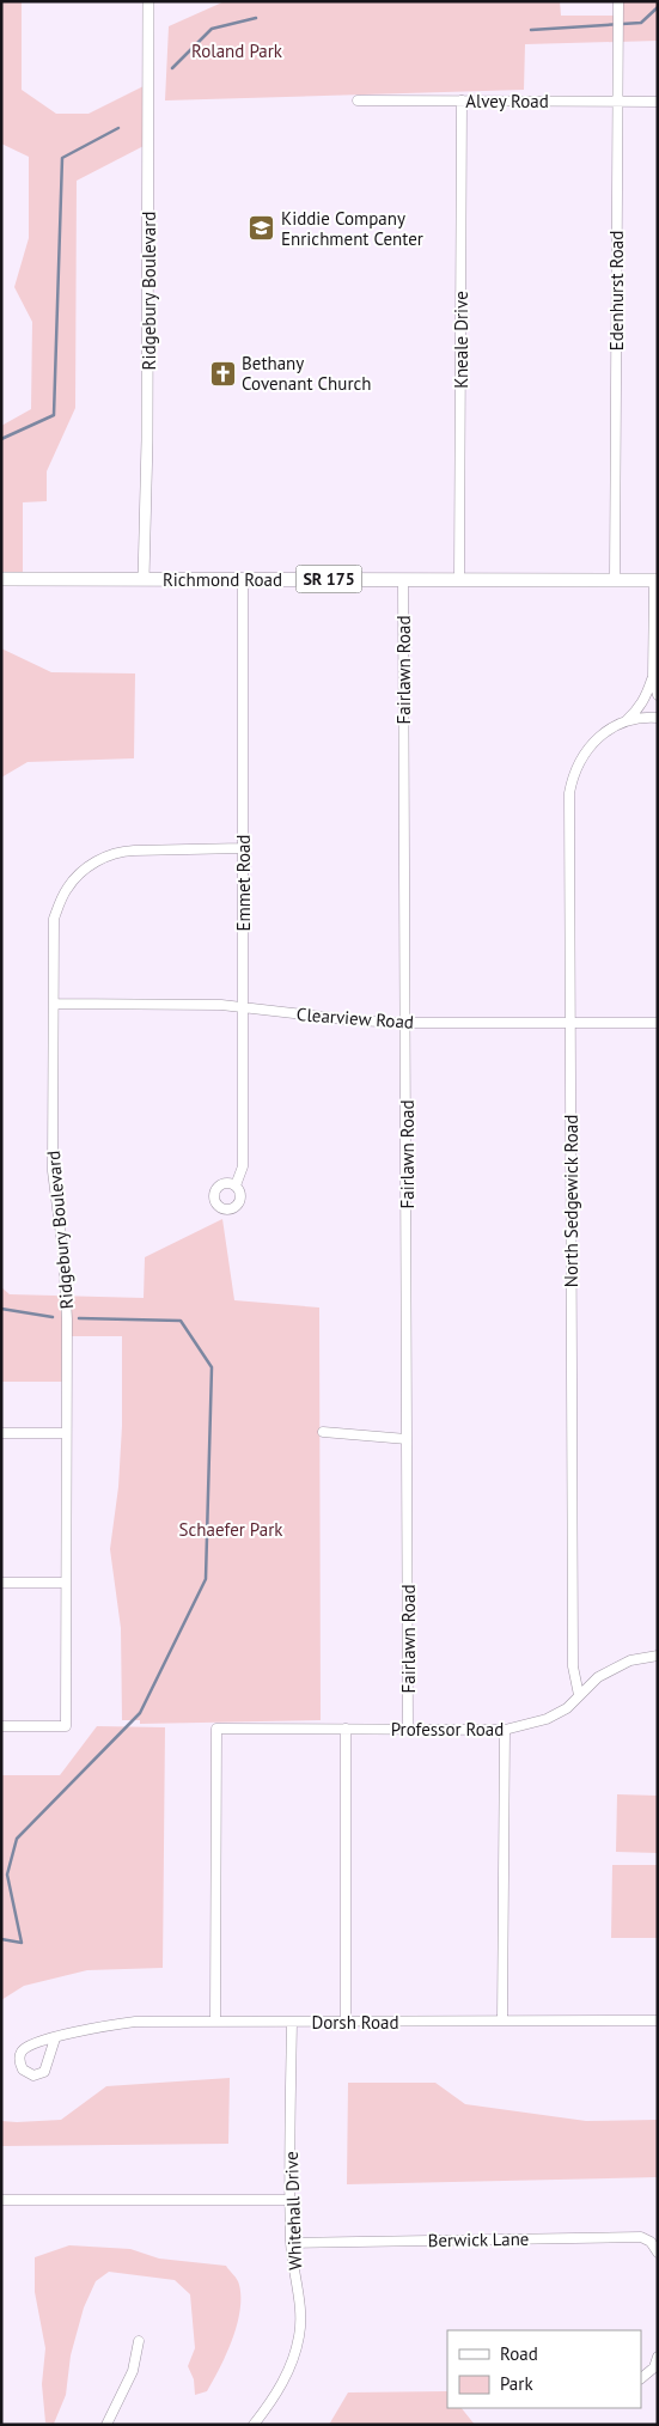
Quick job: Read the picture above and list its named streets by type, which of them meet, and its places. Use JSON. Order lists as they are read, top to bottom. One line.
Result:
{"streets":{"main road":["Richmond Road","SR 175"],"street":["Alvey Road","Ridgebury Boulevard","Edenhurst Road","Kneale Drive","Fairlawn Road","Emmet Road","Clearview Road","North Sedgewick Road","Professor Road","Dorsh Road","Whitehall Drive","Berwick Lane"]},"crossings":[["Alvey Road","Edenhurst Road"],["Alvey Road","Kneale Drive"],["Ridgebury Boulevard","Richmond Road"],["Ridgebury Boulevard","Emmet Road"],["Ridgebury Boulevard","Clearview Road"],["Edenhurst Road","Richmond Road"],["Kneale Drive","Richmond Road"],["Richmond Road","Fairlawn Road"],["Richmond Road","Emmet Road"],["Fairlawn Road","Clearview Road"],["Fairlawn Road","Professor Road"],["Emmet Road","Clearview Road"],["Clearview Road","North Sedgewick Road"],["North Sedgewick Road","Professor Road"],["Professor Road","Dorsh Road"],["Dorsh Road","Whitehall Drive"],["Whitehall Drive","Berwick Lane"]],"parks":["Roland Park","Schaefer Park"],"places":{"school or university":["Kiddie Company Enrichment Center"],"church":["Bethany Covenant Church"]},"legend":["Road","Park"]}
